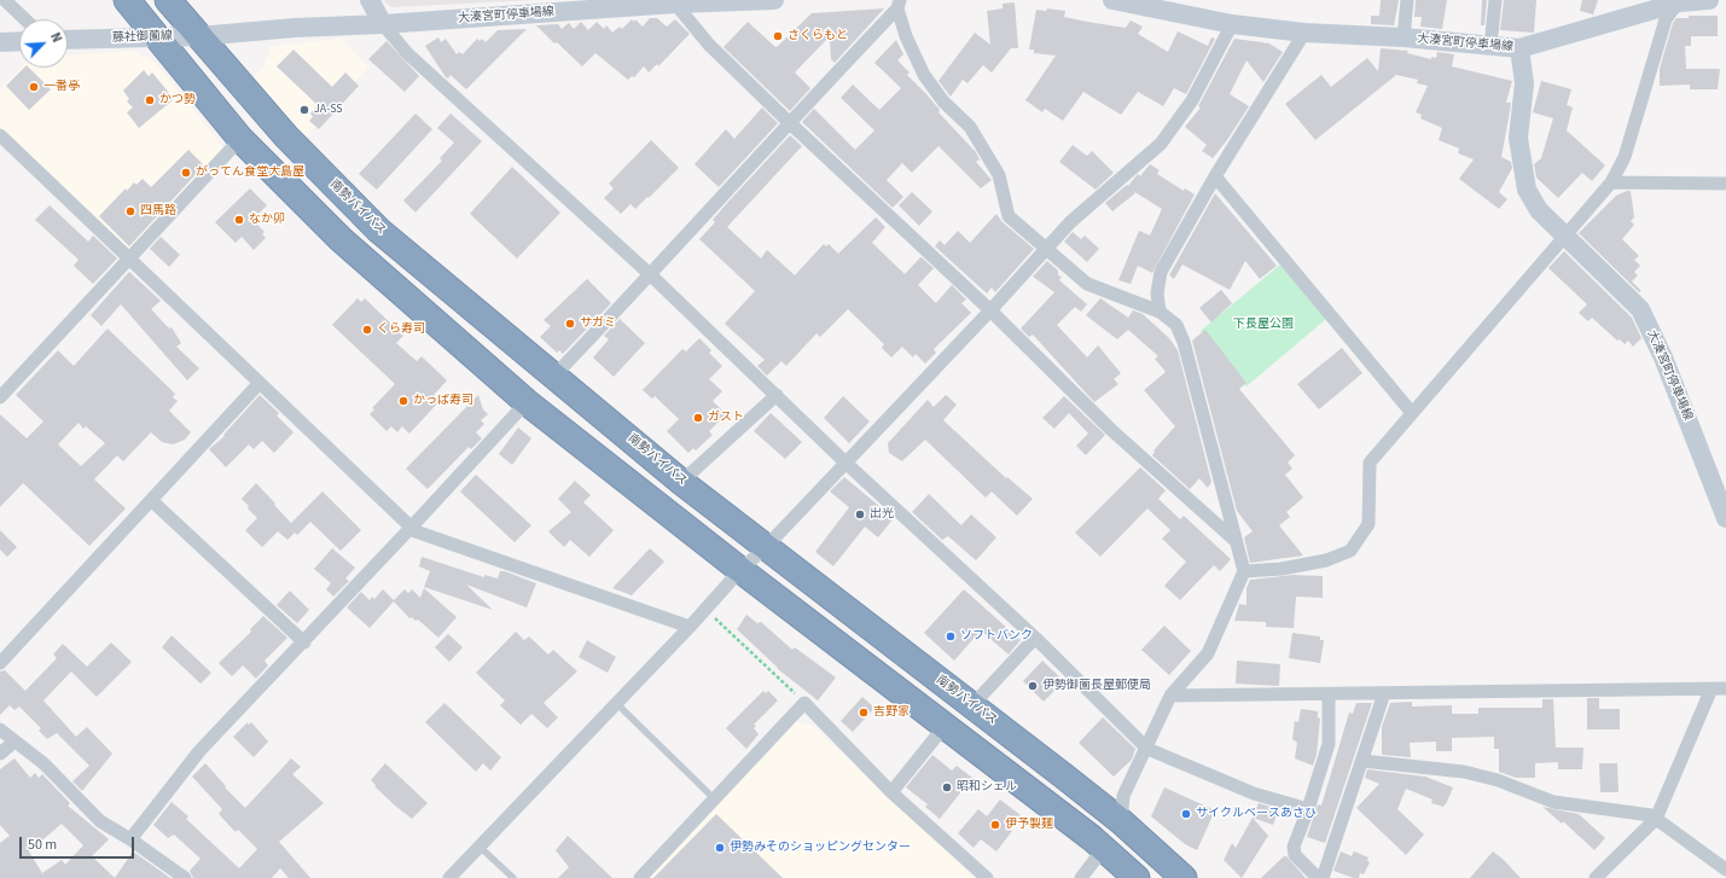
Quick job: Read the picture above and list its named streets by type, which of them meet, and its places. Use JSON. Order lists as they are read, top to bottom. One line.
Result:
{"streets":{"highway":["南勢バイパス"],"main road":["大湊宮町停車場線","藤社御薗線"]},"crossings":[["大湊宮町停車場線","藤社御薗線"],["藤社御薗線","南勢バイパス"]],"parks":["下長屋公園"],"places":["さくらもと","一番亭","かつ勢","JA-SS","がってん食堂大島屋","四馬路","なか卯","サガミ","くら寿司","かっぱ寿司","ガスト","出光","ソフトバンク","伊勢御薗長屋郵便局","吉野家","昭和シェル","サイクルベースあさひ","伊予製麺","伊勢みそのショッピングセンター"],"scale_bar":"50 m","north":"top right"}
